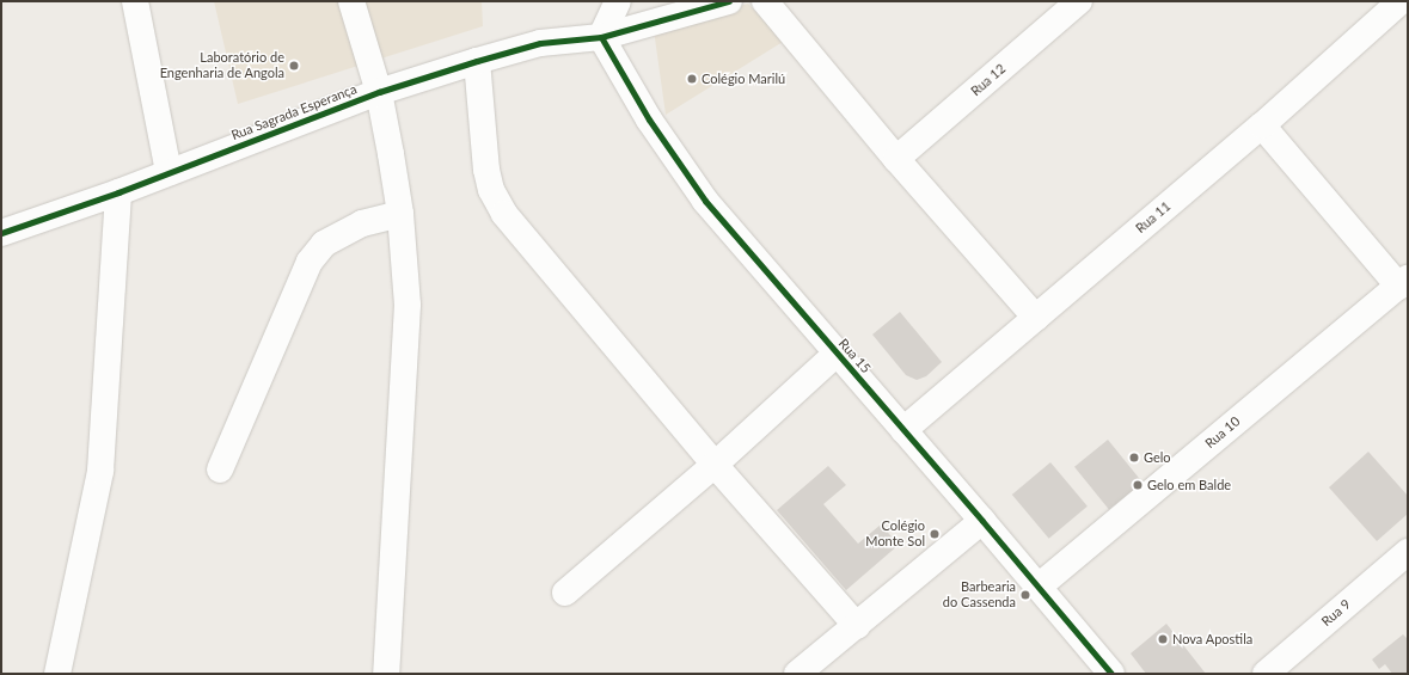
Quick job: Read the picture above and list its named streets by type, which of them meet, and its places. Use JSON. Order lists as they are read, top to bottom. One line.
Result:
{"streets":{"street":["Rua 12","Rua Sagrada Esperança","Rua 11","Rua 15","Rua 10","Rua 9"]},"crossings":[["Rua Sagrada Esperança","Rua 15"],["Rua 11","Rua 15"],["Rua 15","Rua 10"]],"places":["Laboratório de Engenharia de Angola","Colégio Marilú","Gelo","Gelo em Balde","Colégio Monte Sol","Barbearia do Cassenda","Nova Apostila"]}
